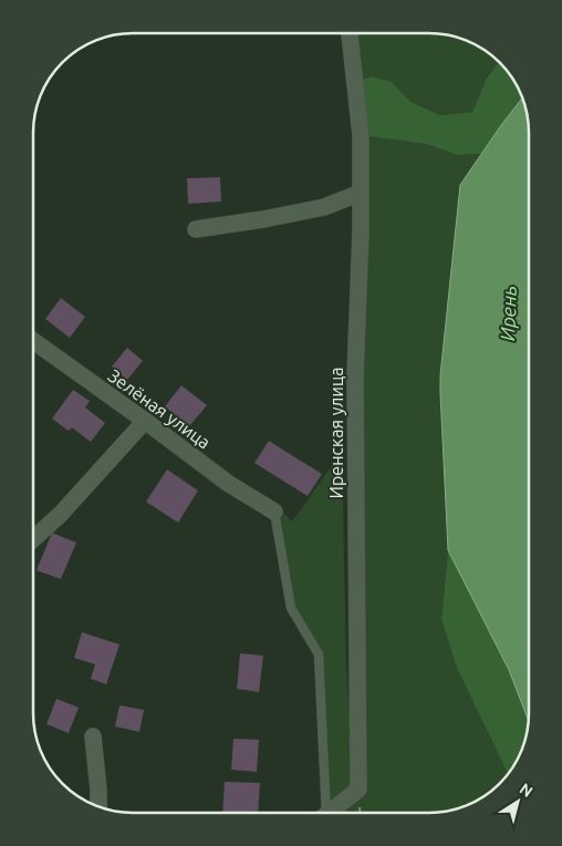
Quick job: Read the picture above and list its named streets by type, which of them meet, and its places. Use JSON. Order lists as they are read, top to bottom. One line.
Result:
{"streets":{"street":["Зелёная улица","Иренская улица"]},"water":["Ирень"],"north":"top right"}
